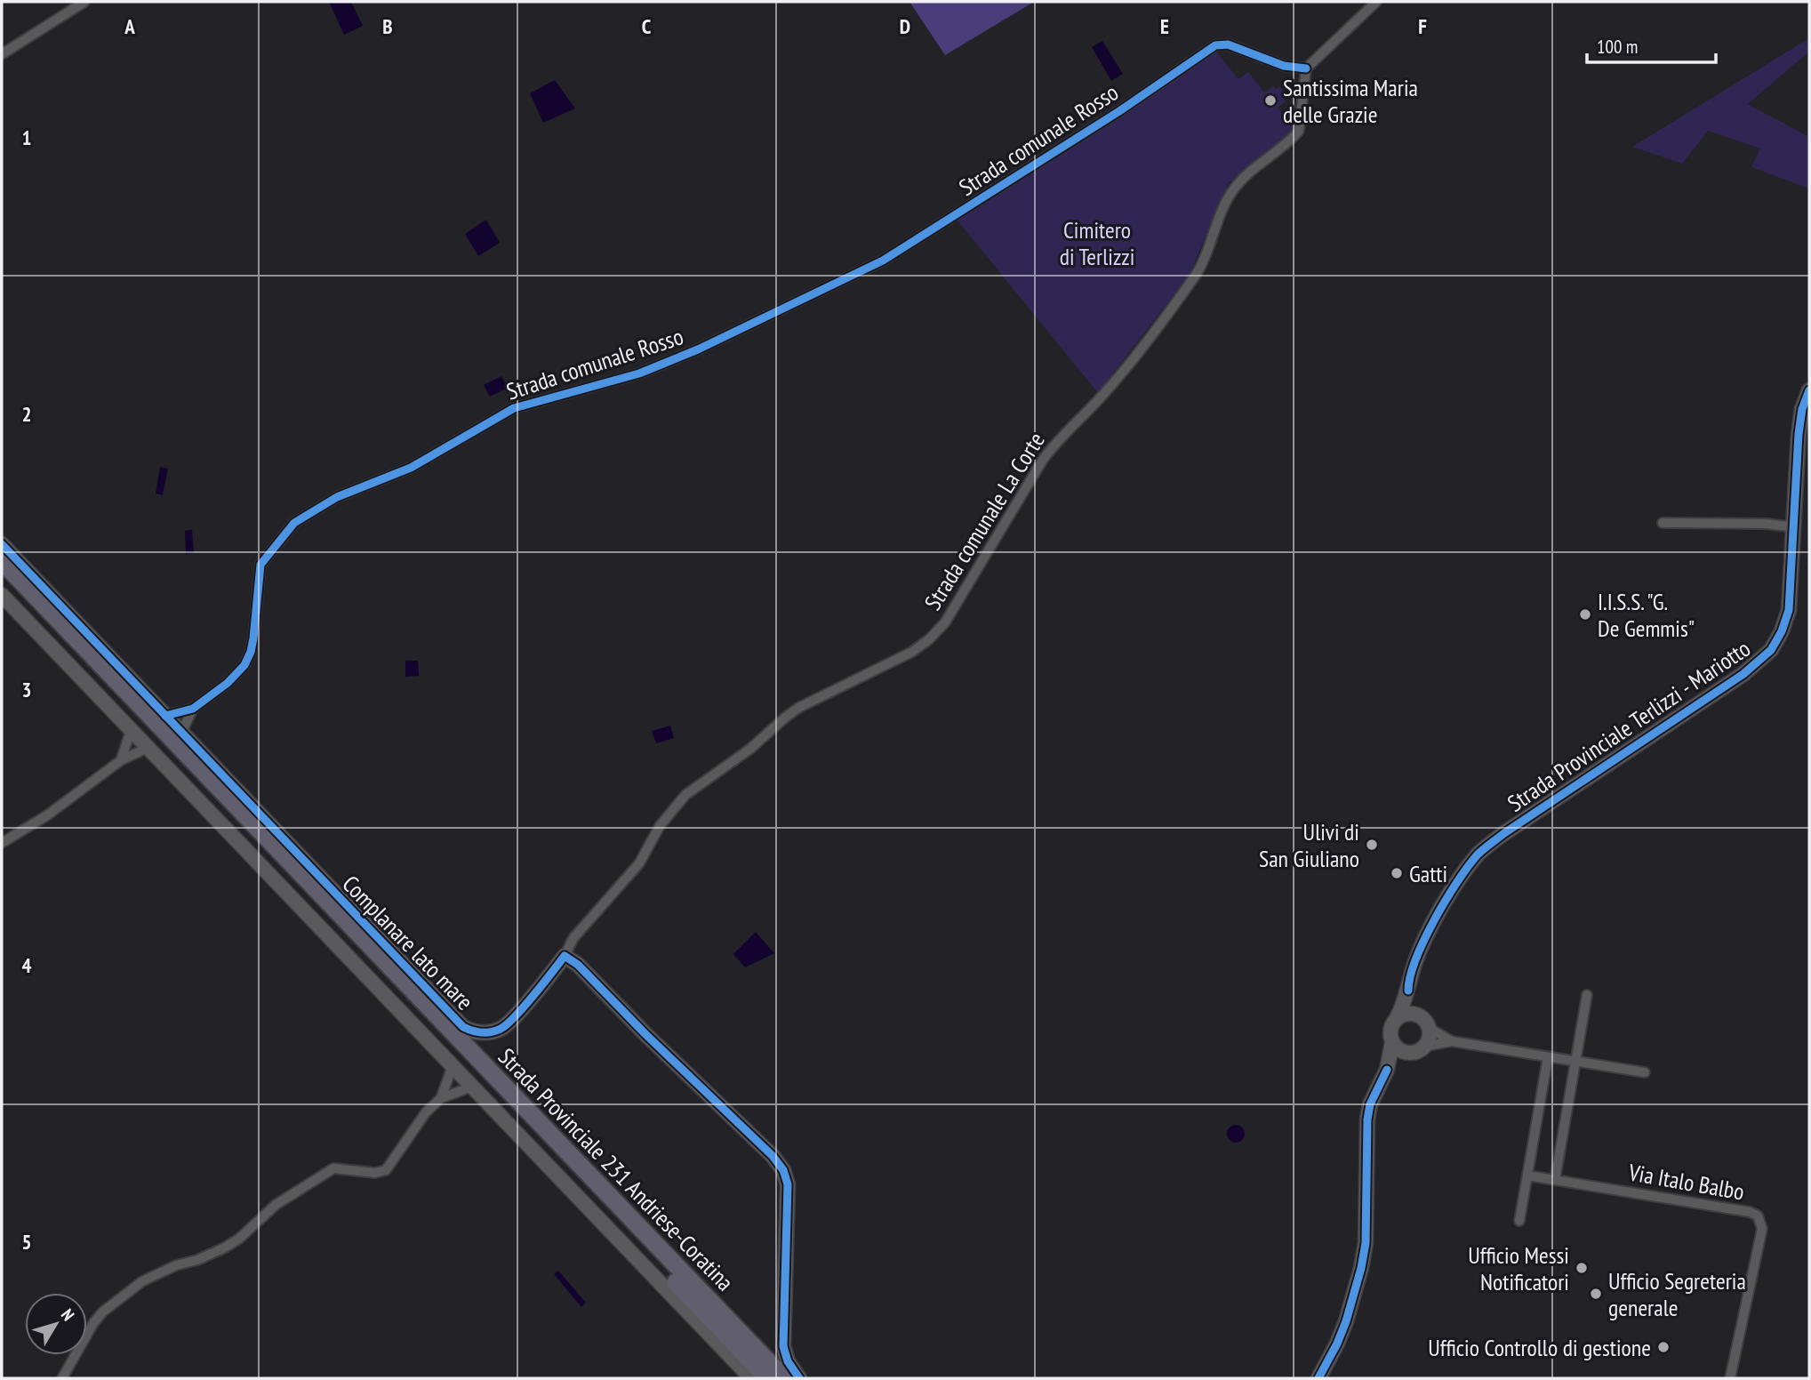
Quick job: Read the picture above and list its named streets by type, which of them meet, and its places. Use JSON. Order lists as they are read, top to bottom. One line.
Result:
{"streets":{"highway":["Strada Provinciale 231 Andriese-Coratina"],"street":["Strada comunale Rosso","Strada comunale La Corte","Strada Provinciale Terlizzi - Mariotto","Complanare lato mare","Via Italo Balbo"]},"crossings":[["Strada comunale Rosso","Strada comunale La Corte"],["Strada comunale Rosso","Complanare lato mare"],["Strada comunale La Corte","Complanare lato mare"]],"parks":["Cimitero di Terlizzi"],"places":["Santissima Maria delle Grazie","I.I.S.S. \"G. De Gemmis\"","Ulivi di San Giuliano","Gatti","Ufficio Messi Notificatori","Ufficio Segreteria generale","Ufficio Controllo di gestione"],"scale_bar":"100 m","north":"top right","grid":{"columns":["A","B","C","D","E","F"],"rows":["1","2","3","4","5"]}}
